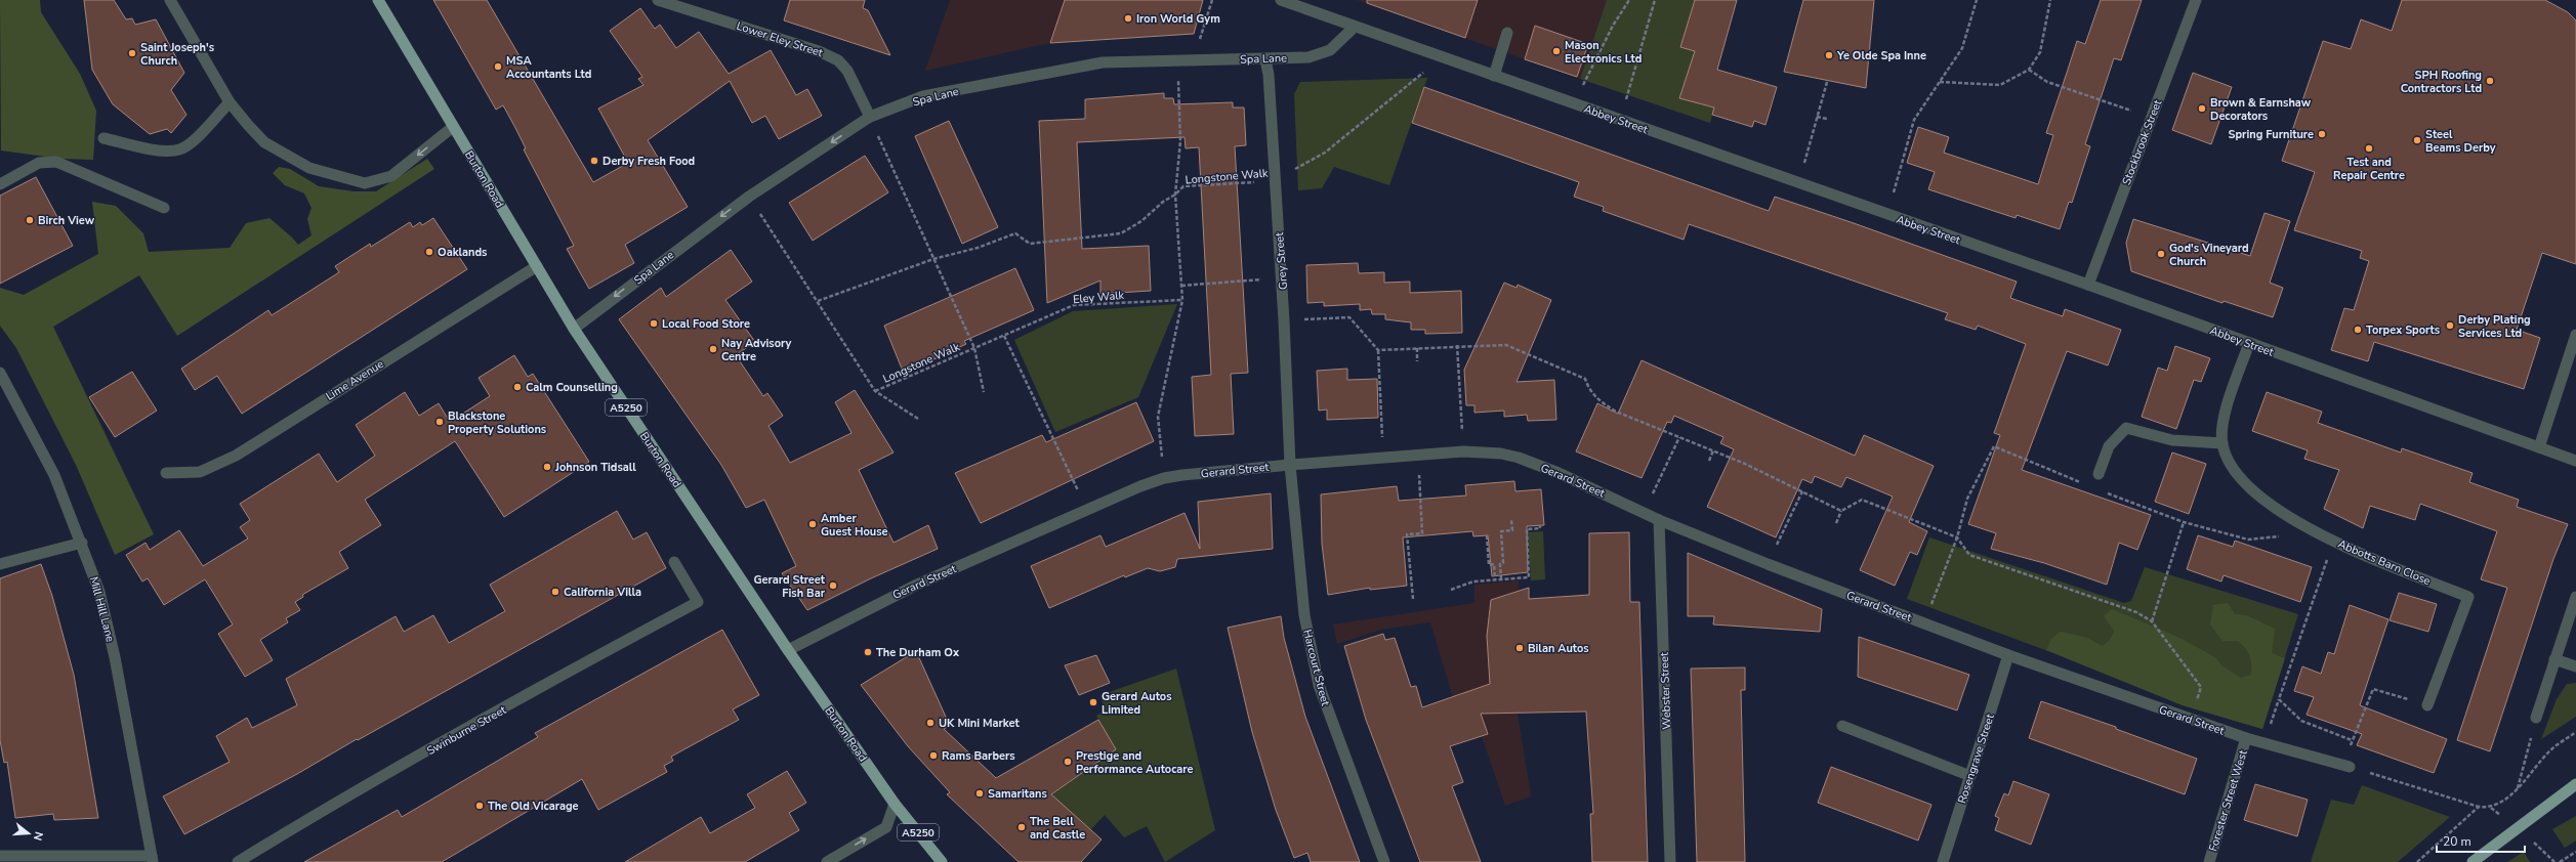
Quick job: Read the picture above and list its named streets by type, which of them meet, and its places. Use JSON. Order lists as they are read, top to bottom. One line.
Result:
{"streets":{"main road":["Burton Road","A5250"],"street":["Lower Eley Street","Spa Lane","Abbey Street","Stockbrook Street","Grey Street","Lime Avenue","Gerard Street","Abbotts Barn Close","Mill Hill Lane","Harcourt Street","Webster Street","Swinburne Street","Rosengrave Street","Forester Street West"],"path":["Longstone Walk","Eley Walk"]},"crossings":[["Lower Eley Street","Spa Lane"],["Lower Eley Street","Longstone Walk"],["Spa Lane","Abbey Street"],["Spa Lane","Longstone Walk"],["Spa Lane","Burton Road"],["Spa Lane","Grey Street"],["Abbey Street","Stockbrook Street"],["Abbey Street","Abbotts Barn Close"],["Longstone Walk","Grey Street"],["Longstone Walk","Eley Walk"],["Burton Road","Lime Avenue"],["Burton Road","Gerard Street"],["Grey Street","Gerard Street"],["Grey Street","Harcourt Street"],["Gerard Street","Harcourt Street"],["Gerard Street","Webster Street"],["Gerard Street","Rosengrave Street"],["Gerard Street","Forester Street West"]],"one_way":["Spa Lane"],"places":["Iron World Gym","Mason Electronics Ltd","Saint Joseph's Church","Ye Olde Spa Inne","MSA Accountants Ltd","SPH Roofing Contractors Ltd","Brown & Earnshaw Decorators","Spring Furniture","Steel Beams Derby","Test and Repair Centre","Derby Fresh Food","Birch View","Oaklands","God's Vineyard Church","Local Food Store","Derby Plating Services Ltd","Torpex Sports","Nay Advisory Centre","Calm Counselling","Blackstone Property Solutions","Johnson Tidsall","Amber Guest House","Gerard Street Fish Bar","California Villa","Bilan Autos","The Durham Ox","Gerard Autos Limited","UK Mini Market","Rams Barbers","Prestige and Performance Autocare","Samaritans","The Old Vicarage","The Bell and Castle"],"scale_bar":"20 m","north":"right"}
